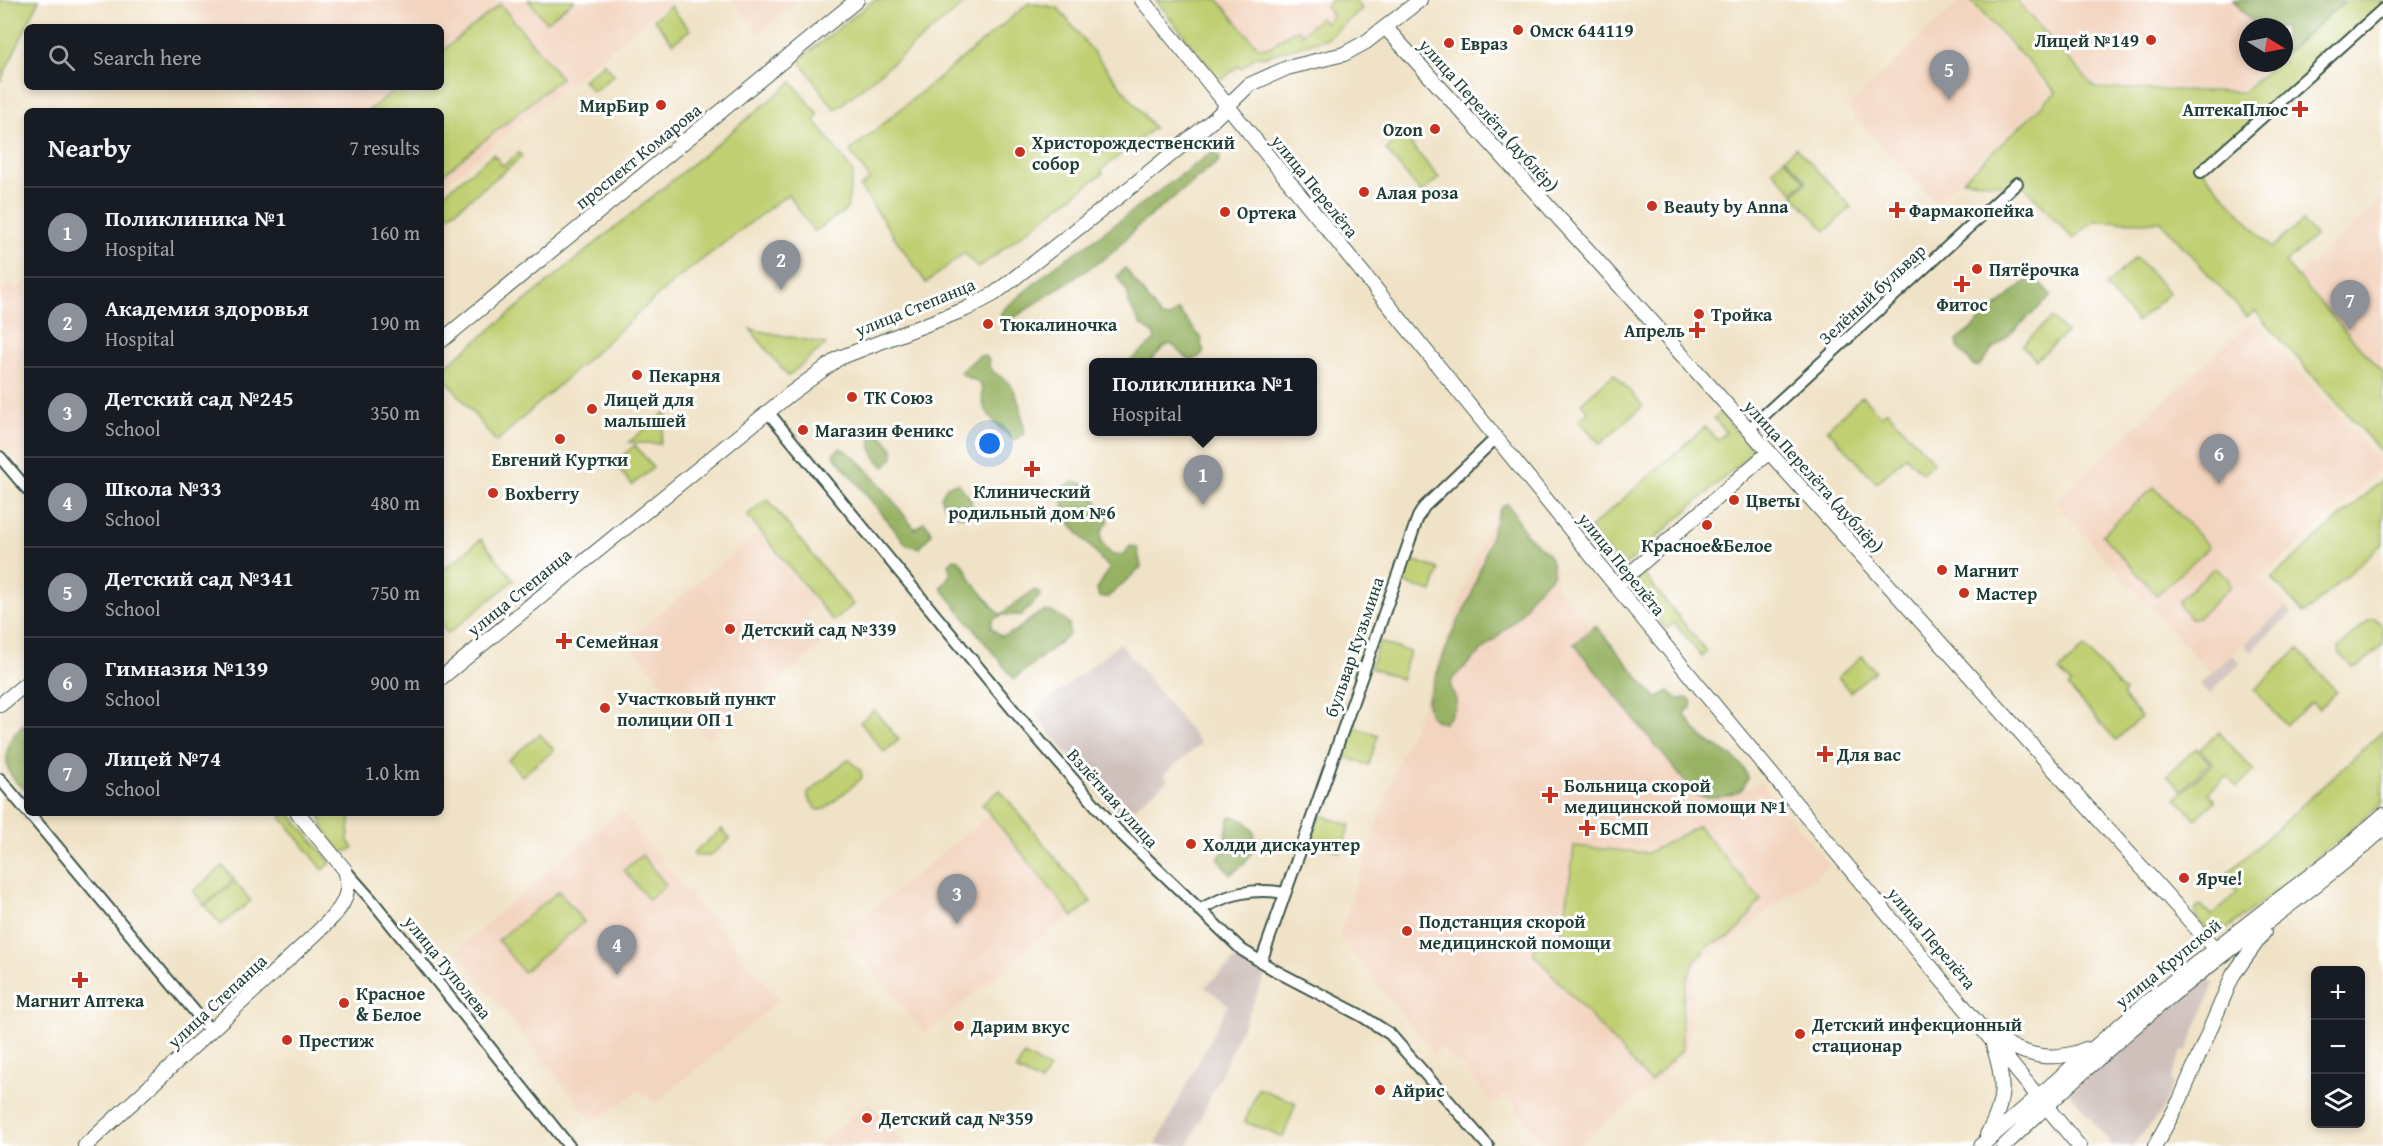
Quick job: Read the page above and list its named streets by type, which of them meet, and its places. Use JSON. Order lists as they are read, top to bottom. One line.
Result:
{"streets":{"street":["улица Перелёта (дублёр)","проспект Комарова","улица Перелёта","Зелёный бульвар","улица Степанца","бульвар Кузьмина","Взлётная улица","улица Крупской","улица Туполева"]},"crossings":[["улица Перелёта (дублёр)","Зелёный бульвар"],["улица Перелёта (дублёр)","улица Степанца"],["улица Перелёта (дублёр)","улица Крупской"],["улица Перелёта","улица Степанца"],["улица Перелёта","бульвар Кузьмина"],["улица Перелёта","улица Крупской"],["улица Степанца","Взлётная улица"],["бульвар Кузьмина","Взлётная улица"]],"places":{"other":["Омск 644119","Лицей №149","Евраз","МирБир","Ozon","Христорождественский собор","Алая роза","Beauty by Anna","Ортека","Пятёрочка","Тройка","Тюкалиночка","Пекарня","ТК Союз","Лицей для малышей","Магазин Феникс","Евгений Куртки","Boxberry","Цветы","Красное&Белое","Магнит","Мастер","Детский сад №339","Участковый пункт полиции ОП 1","Холди дискаунтер","Ярче!","Подстанция скорой медицинской помощи","Красное & Белое","Дарим вкус","Детский инфекционный стационар","Престиж","Айрис","Детский сад №359"],"health":["АптекаПлюс","Фармакопейка","Фитос","Апрель","Клинический родильный дом №6","Семейная","Для вас","Больница скорой медицинской помощи №1","БСМП","Магнит Аптека"]},"north":"right","page":{"search":"Search here","pins":["5","2","7","6","1","3","4"],"heading":["Nearby","7 results"],"list":[{"mark":"1","name":"Поликлиника №1","note":"Hospital","value":"160 m"},{"mark":"2","name":"Академия здоровья","note":"Hospital","value":"190 m"},{"mark":"3","name":"Детский сад №245","note":"School","value":"350 m"},{"mark":"4","name":"Школа №33","note":"School","value":"480 m"},{"mark":"5","name":"Детский сад №341","note":"School","value":"750 m"},{"mark":"6","name":"Гимназия №139","note":"School","value":"900 m"},{"mark":"7","name":"Лицей №74","note":"School","value":"1.0 km"}],"popup":["Поликлиника №1","Hospital"],"map_buttons":["+","−"]}}
